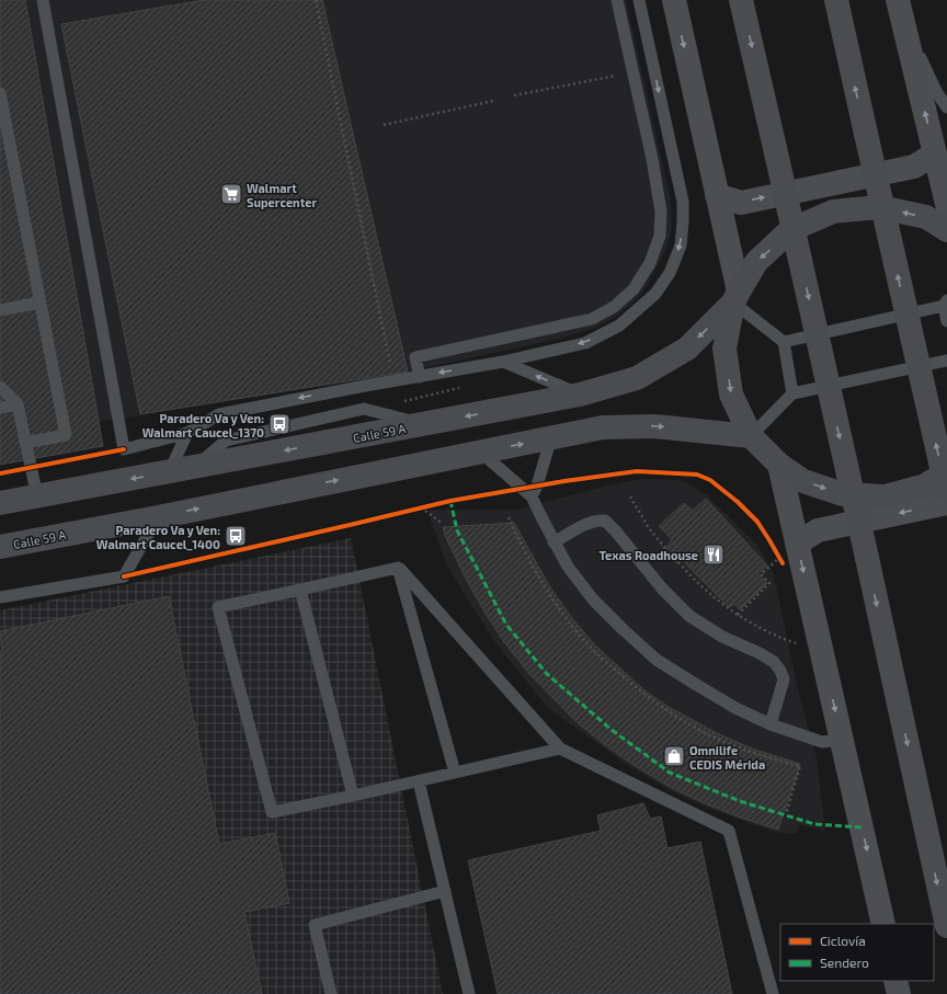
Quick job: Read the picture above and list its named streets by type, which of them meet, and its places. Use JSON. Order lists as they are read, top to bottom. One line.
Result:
{"streets":{"main road":["Calle 59 A"]},"places":{"supermarket":["Walmart Supercenter"],"bus stop":["Paradero Va y Ven: Walmart Caucel_1370","Paradero Va y Ven: Walmart Caucel_1400"],"restaurant":["Texas Roadhouse"],"shop":["Omnilife CEDIS Mérida"]},"legend":["Ciclovía","Sendero"]}
